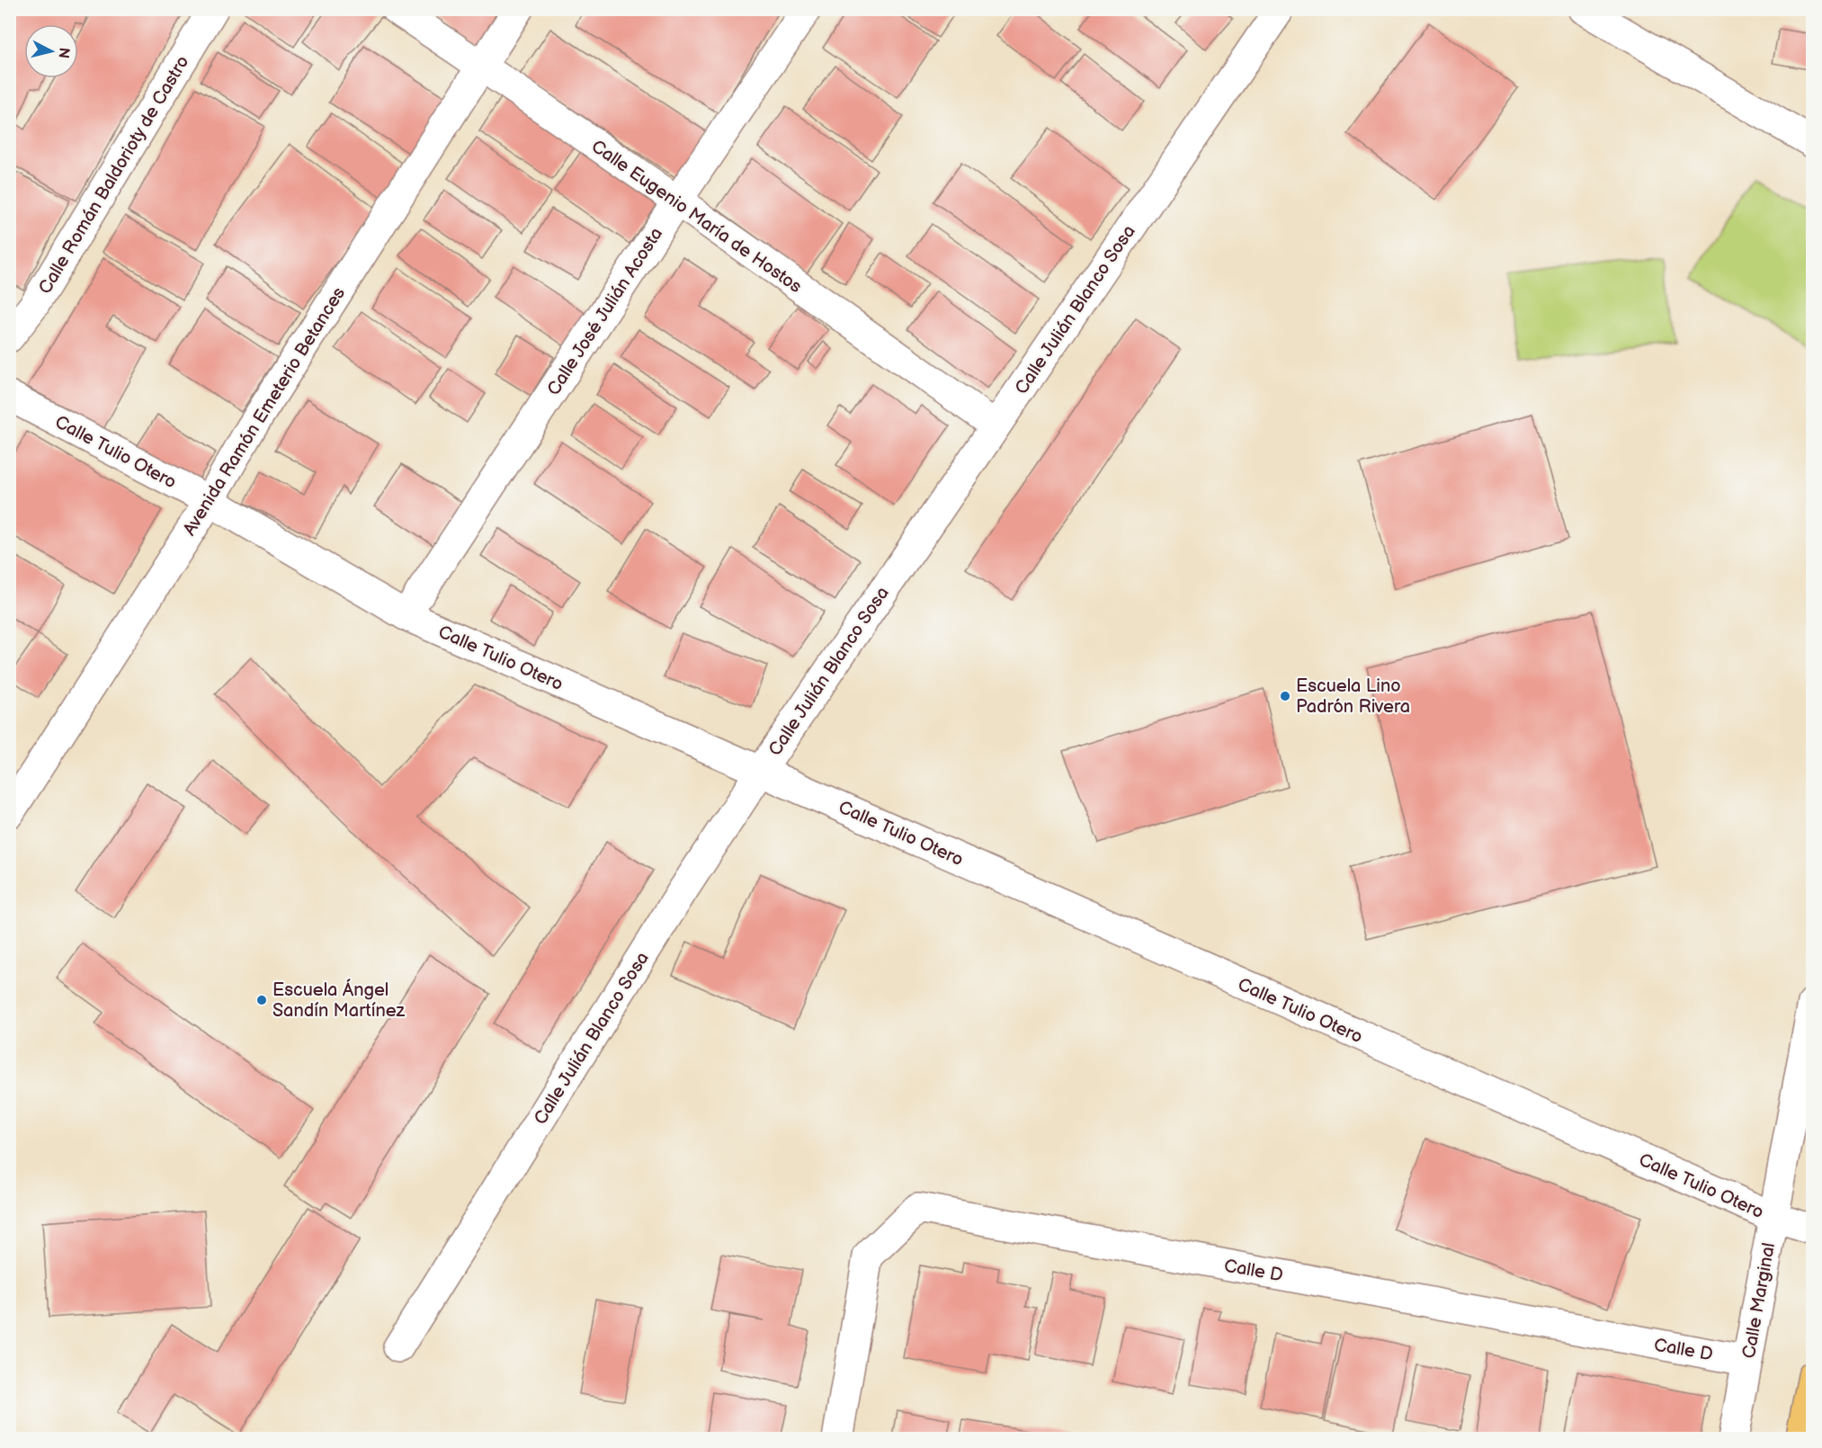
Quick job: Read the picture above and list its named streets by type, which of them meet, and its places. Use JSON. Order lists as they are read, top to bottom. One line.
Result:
{"streets":{"street":["Calle Román Baldorioty de Castro","Calle Eugenio María de Hostos","Calle Julián Blanco Sosa","Calle José Julián Acosta","Avenida Ramón Emeterio Betances","Calle Tulio Otero","Calle D","Calle Marginal"]},"crossings":[["Calle Eugenio María de Hostos","Calle Julián Blanco Sosa"],["Calle Eugenio María de Hostos","Calle José Julián Acosta"],["Calle Eugenio María de Hostos","Avenida Ramón Emeterio Betances"],["Calle Julián Blanco Sosa","Calle Tulio Otero"],["Calle José Julián Acosta","Calle Tulio Otero"],["Avenida Ramón Emeterio Betances","Calle Tulio Otero"],["Calle Tulio Otero","Calle Marginal"],["Calle D","Calle Marginal"]],"places":["Escuela Lino Padrón Rivera","Escuela Ángel Sandín Martínez"],"north":"right"}
